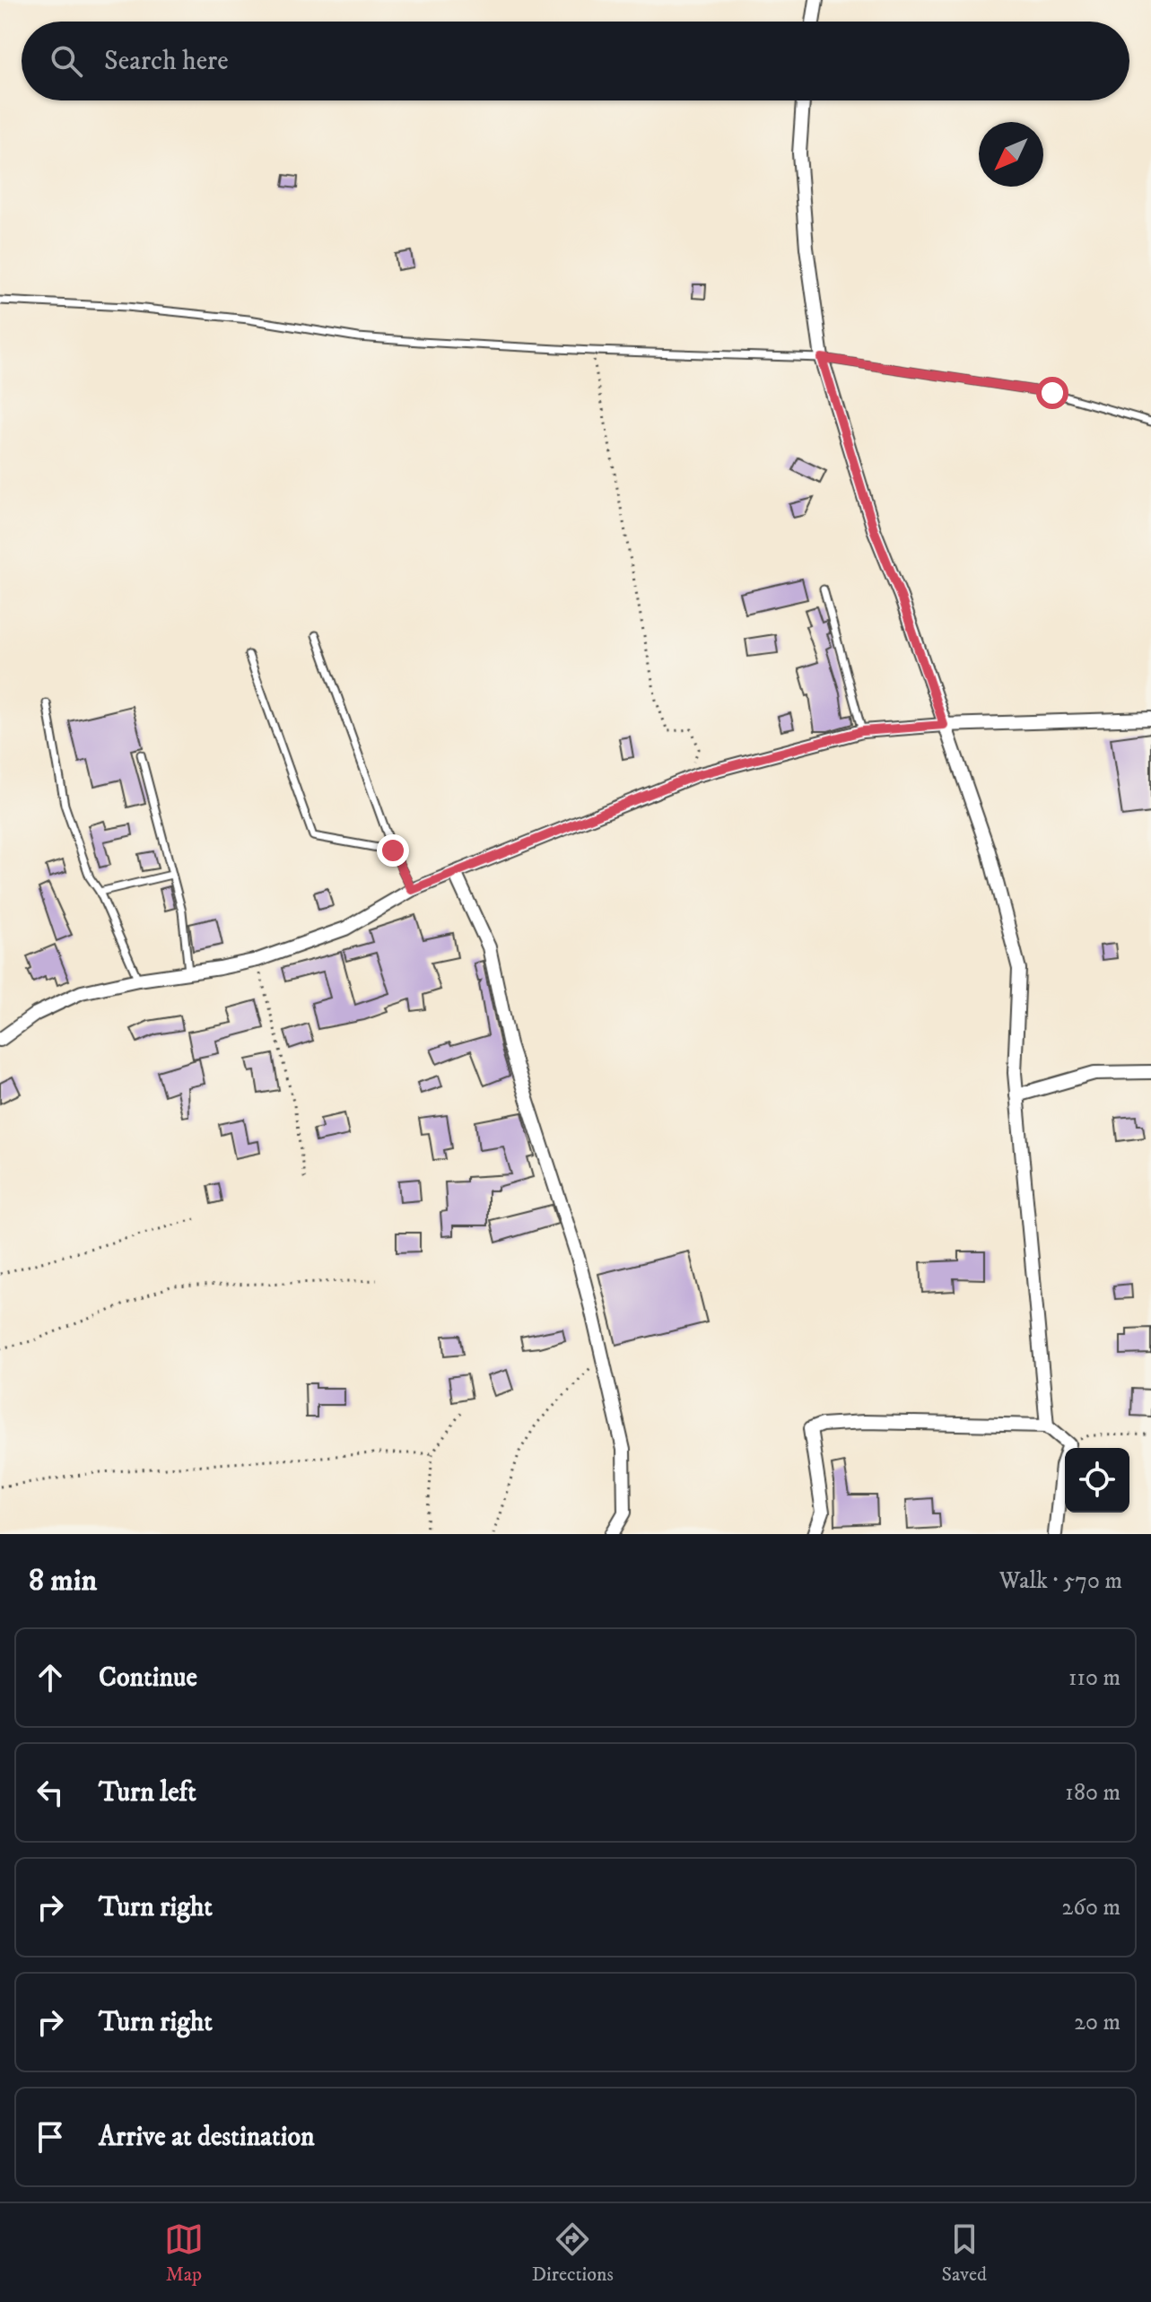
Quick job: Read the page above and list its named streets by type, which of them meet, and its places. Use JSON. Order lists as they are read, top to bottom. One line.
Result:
{"north":"bottom left","page":{"search":"Search here","heading":["8 min","Walk · 570 m"],"list":[["Continue","110 m"],["Turn left","180 m"],["Turn right","260 m"],["Turn right","20 m"],"Arrive at destination"],"nav":["Map","Directions","Saved"]}}
